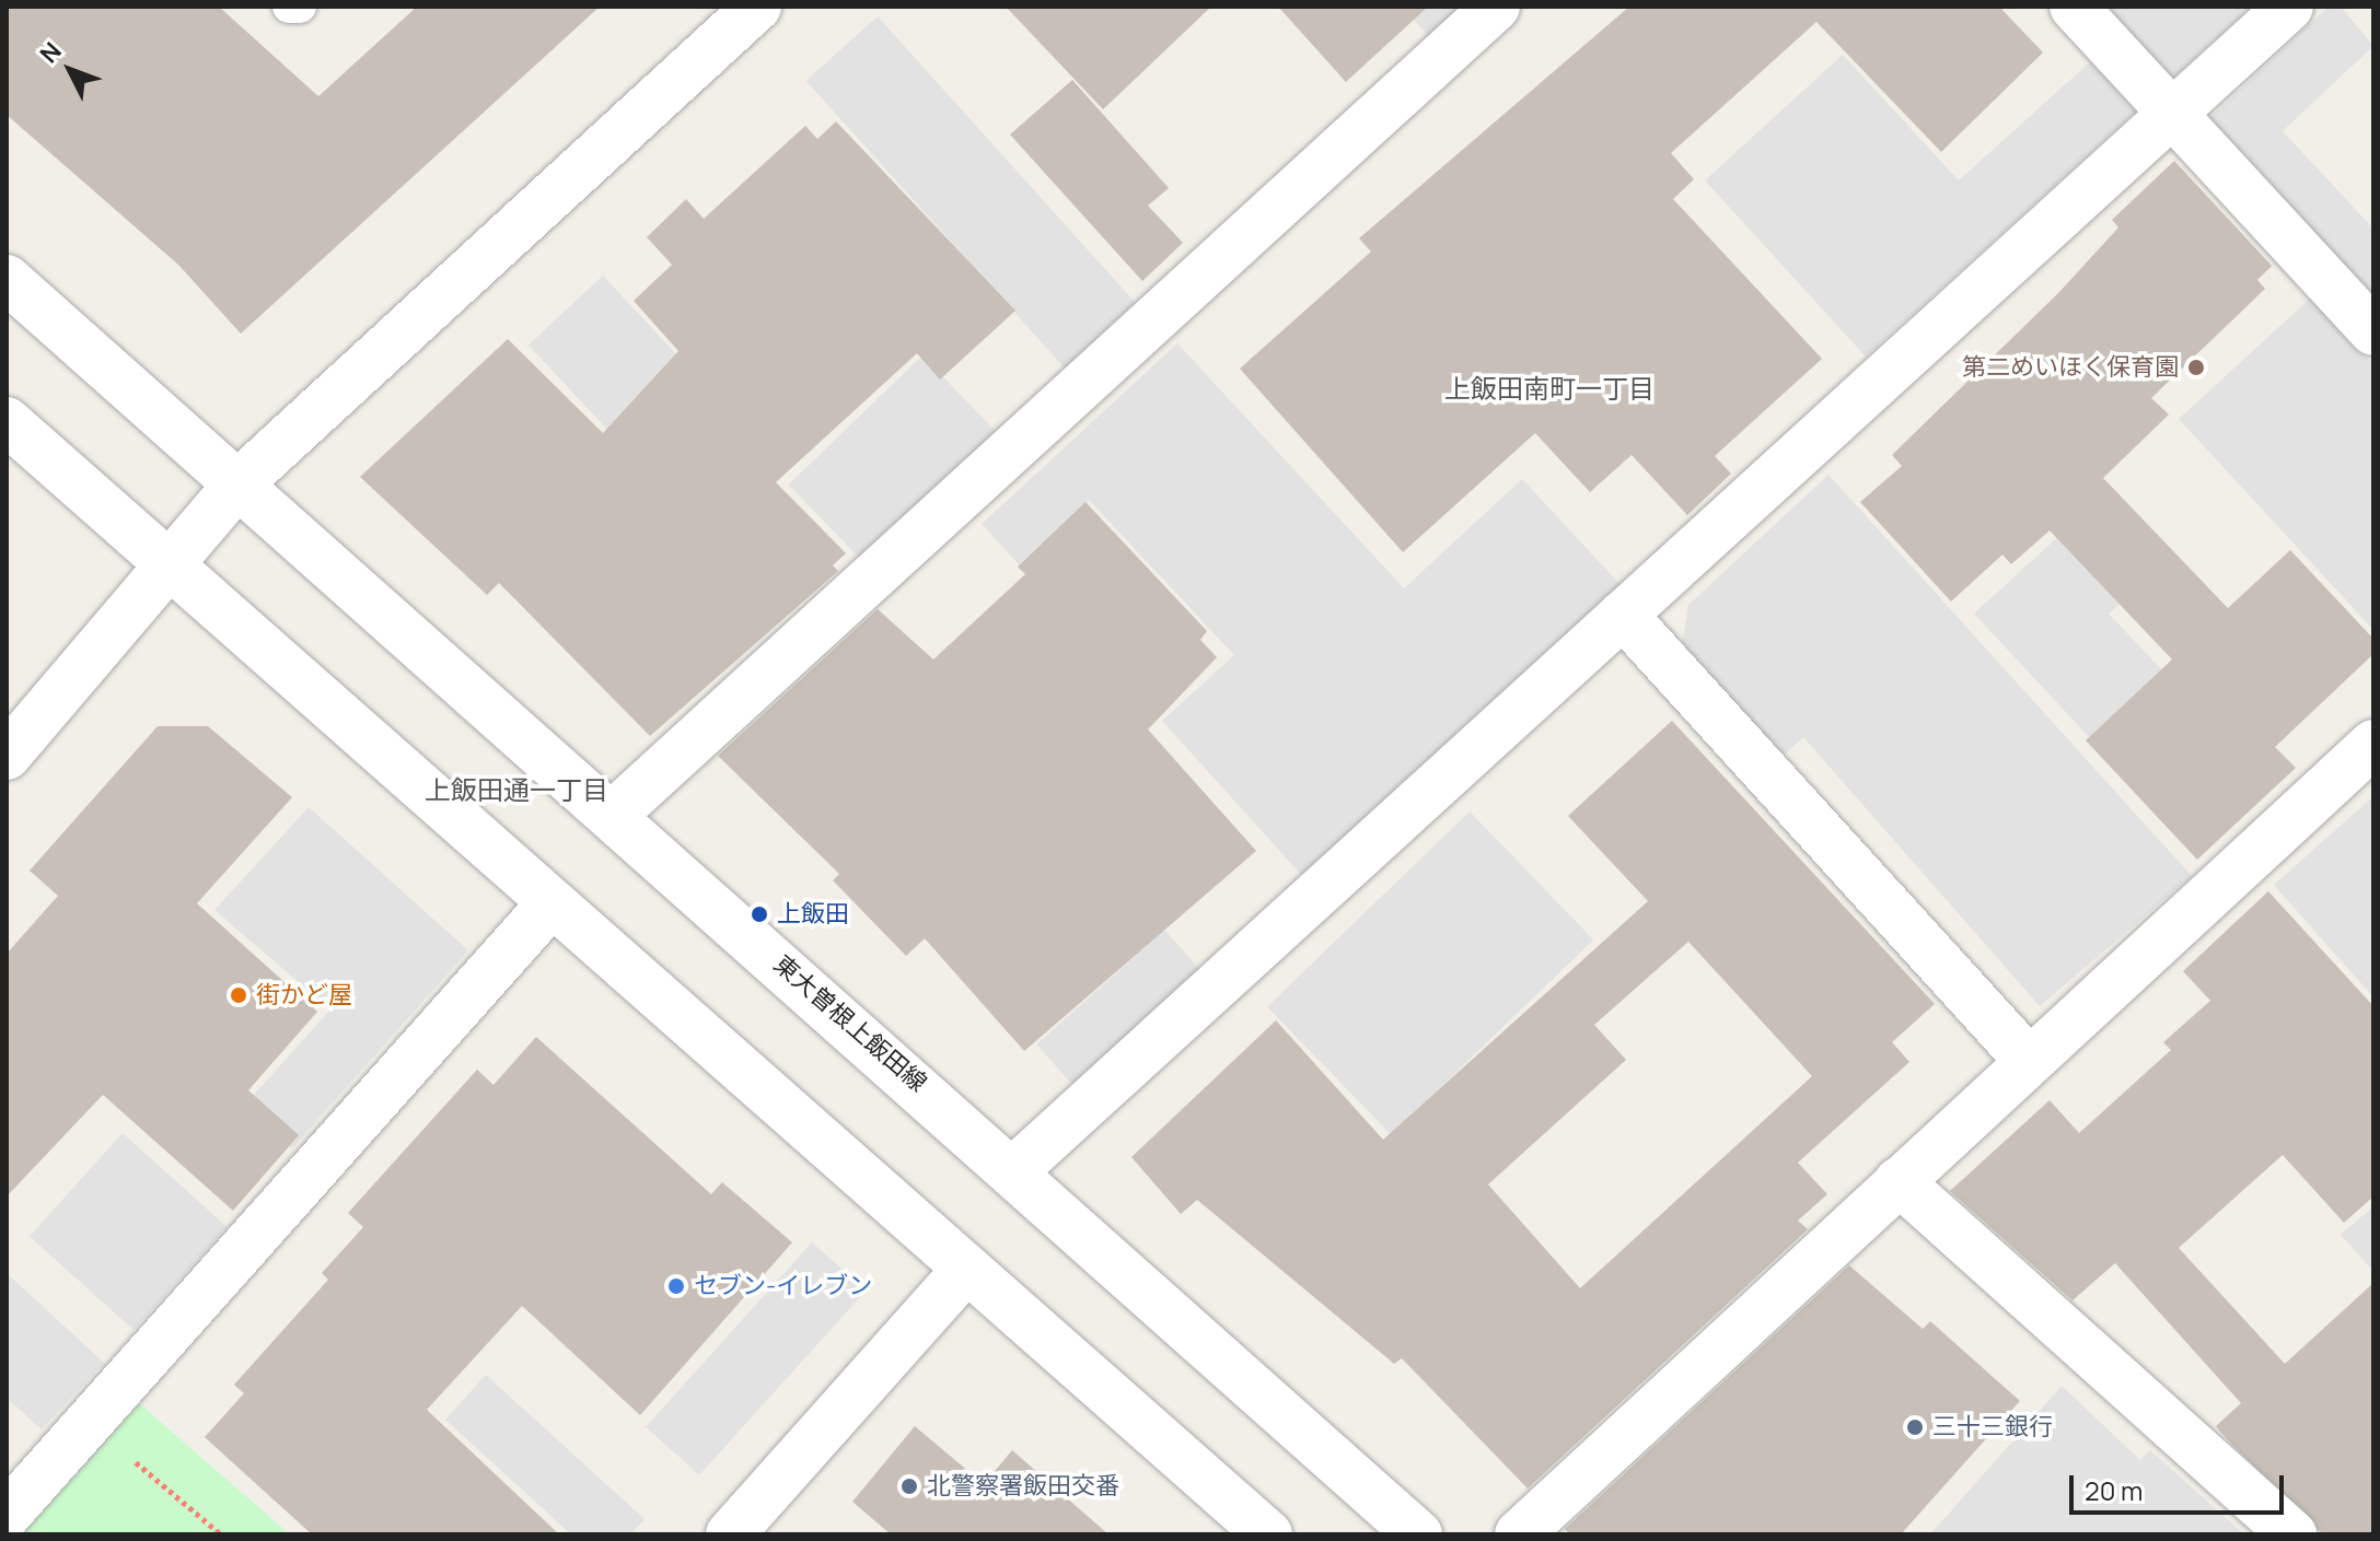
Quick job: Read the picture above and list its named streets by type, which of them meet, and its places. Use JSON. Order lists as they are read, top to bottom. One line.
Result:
{"streets":{"street":["東大曽根上飯田線"]},"districts":["上飯田南町一丁目","上飯田通一丁目"],"places":["第二めいほく保育園","上飯田","街かど屋","セブン-イレブン","三十三銀行","北警察署飯田交番"],"scale_bar":"20 m","north":"top left"}
